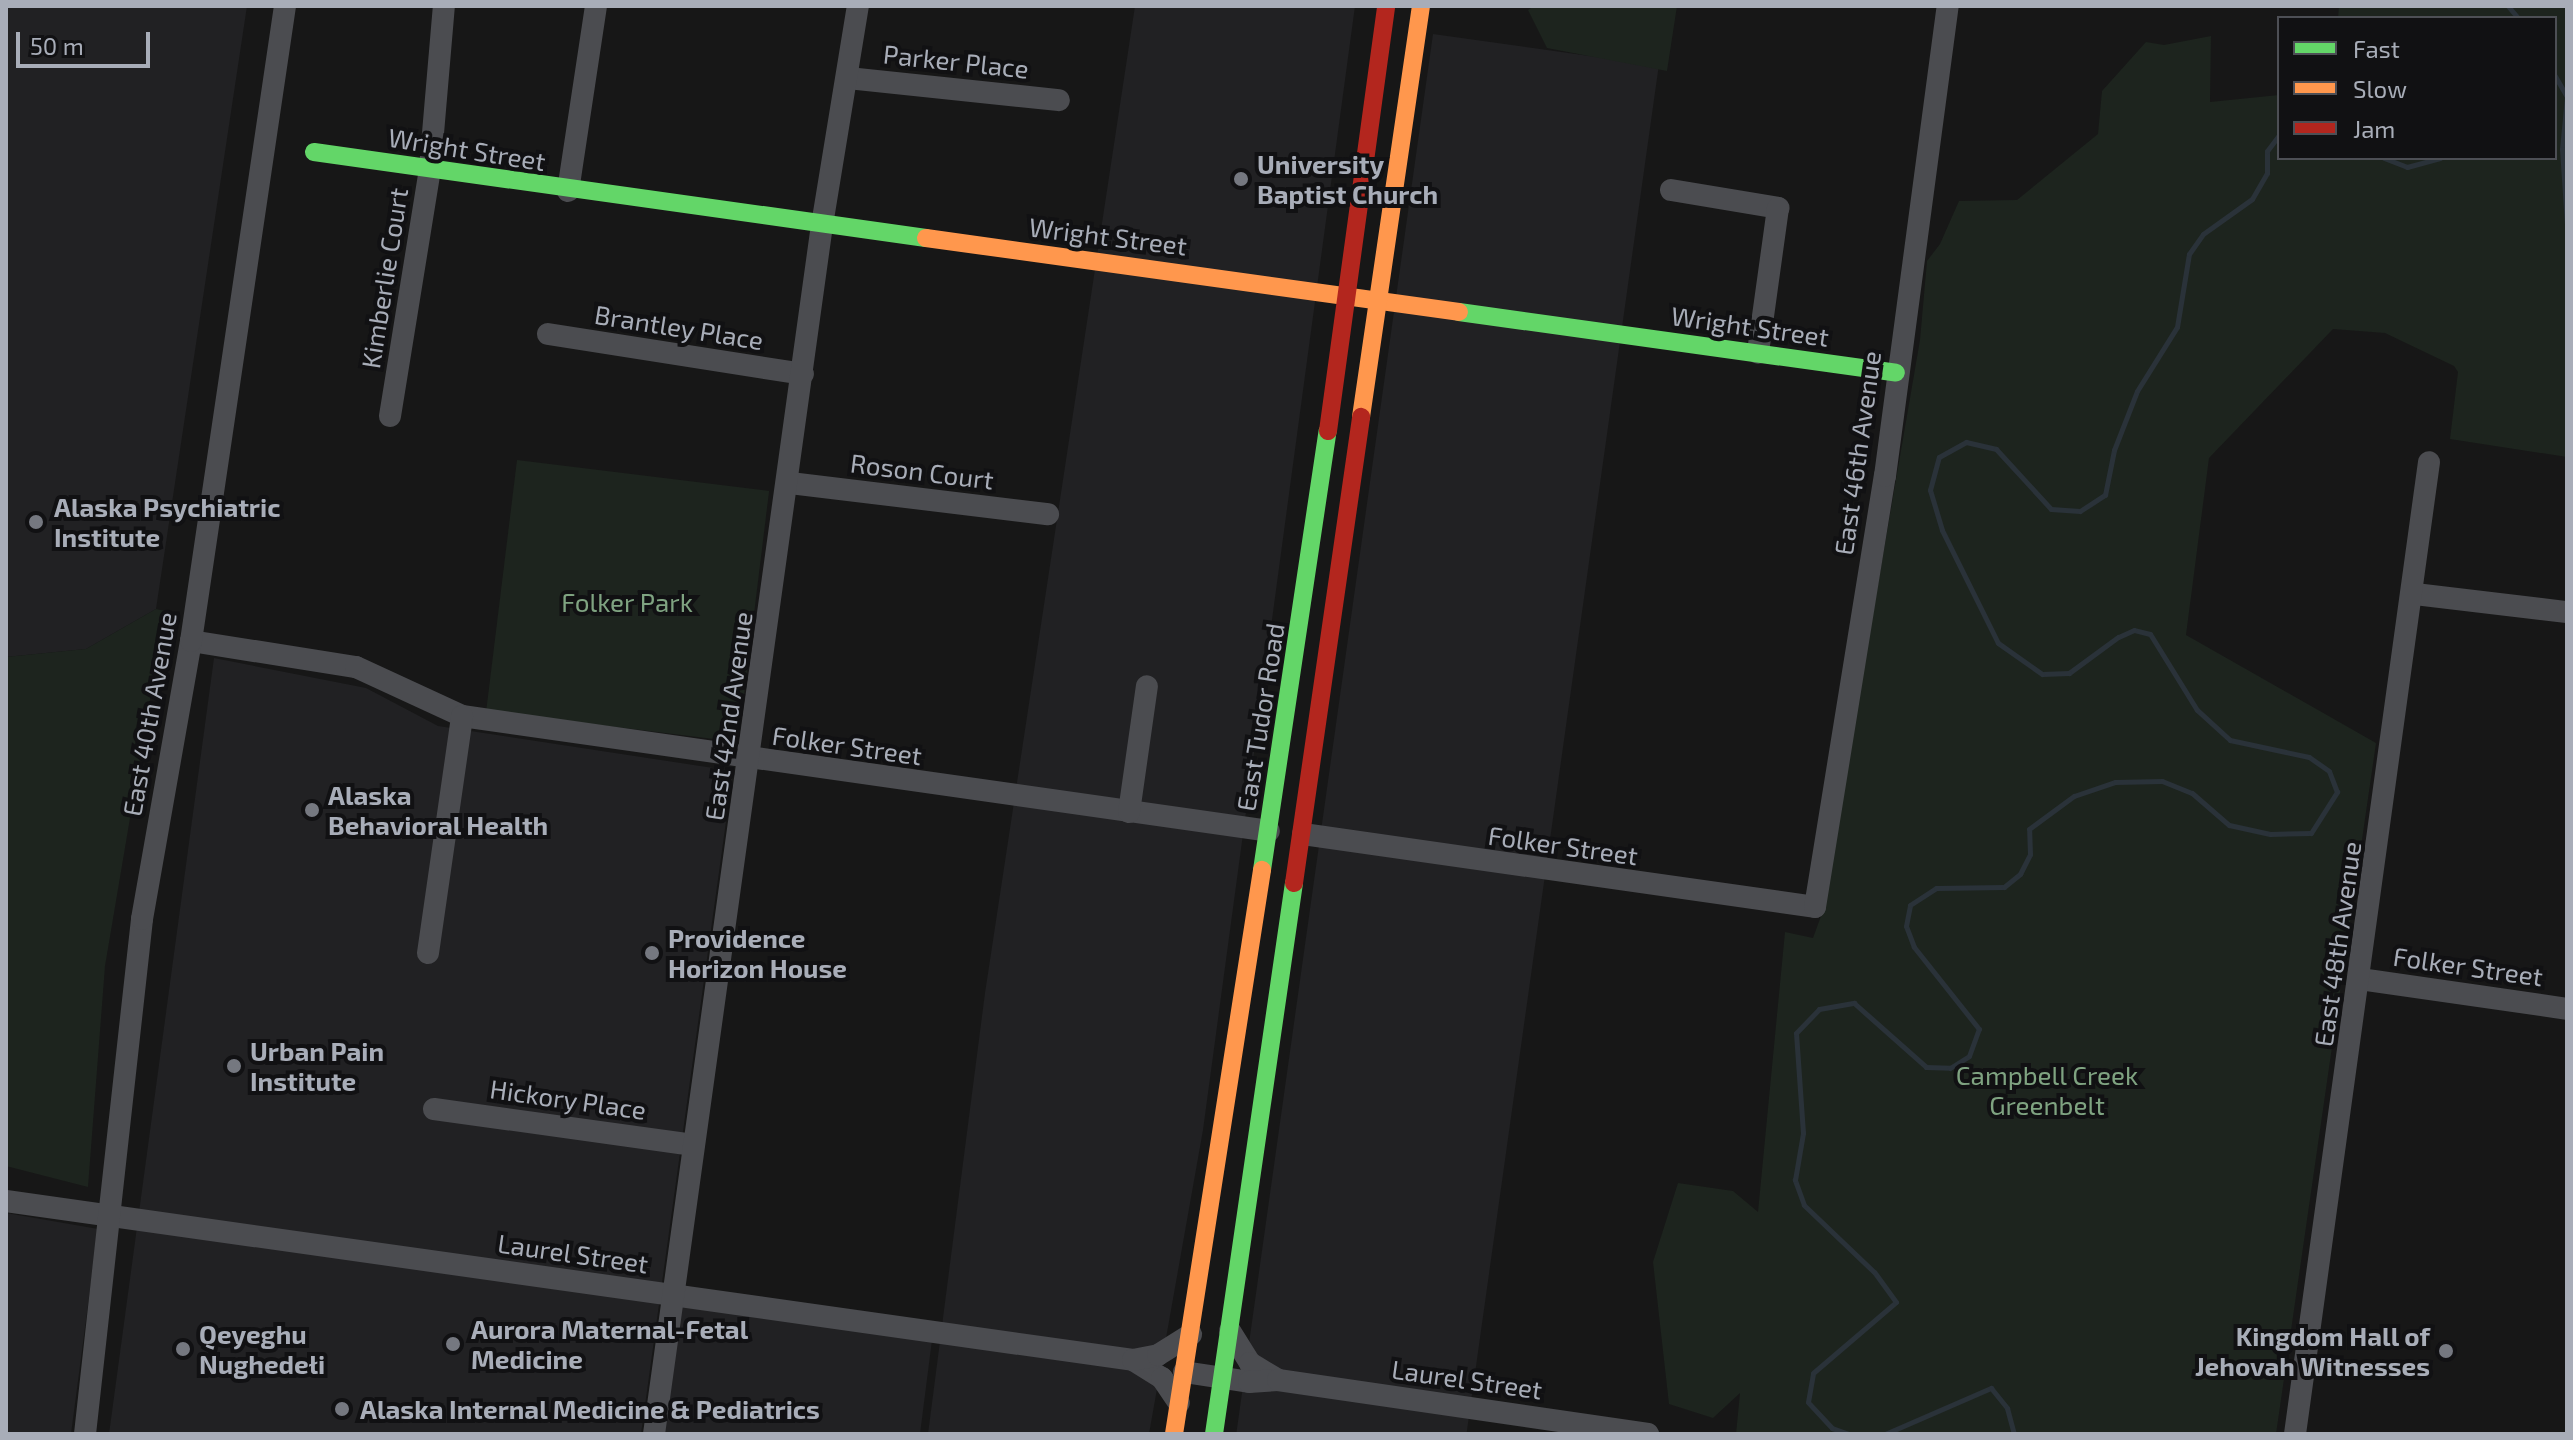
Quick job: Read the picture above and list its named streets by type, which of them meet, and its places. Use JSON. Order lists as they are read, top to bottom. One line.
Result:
{"streets":{"main road":["Wright Street","East Tudor Road"],"street":["Parker Place","Kimberlie Court","Brantley Place","East 46th Avenue","Roson Court","East 40th Avenue","East 42nd Avenue","Folker Street","East 48th Avenue","Hickory Place","Laurel Street"]},"crossings":[["Parker Place","East 42nd Avenue"],["Wright Street","Kimberlie Court"],["Wright Street","East 46th Avenue"],["Wright Street","East 42nd Avenue"],["Wright Street","East Tudor Road"],["Brantley Place","East 42nd Avenue"],["East 46th Avenue","Folker Street"],["Roson Court","East 42nd Avenue"],["East 40th Avenue","Folker Street"],["East 40th Avenue","Laurel Street"],["East 42nd Avenue","Folker Street"],["East 42nd Avenue","Hickory Place"],["East 42nd Avenue","Laurel Street"],["East Tudor Road","Folker Street"],["East Tudor Road","Laurel Street"],["Folker Street","East 48th Avenue"]],"parks":["Folker Park","Campbell Creek Greenbelt"],"places":["University Baptist Church","Alaska Psychiatric Institute","Alaska Behavioral Health","Providence Horizon House","Urban Pain Institute","Aurora Maternal-Fetal Medicine","Qeyeghu Nughedełi","Kingdom Hall of Jehovah Witnesses","Alaska Internal Medicine & Pediatrics"],"legend":["Fast","Slow","Jam"],"scale_bar":"50 m"}
